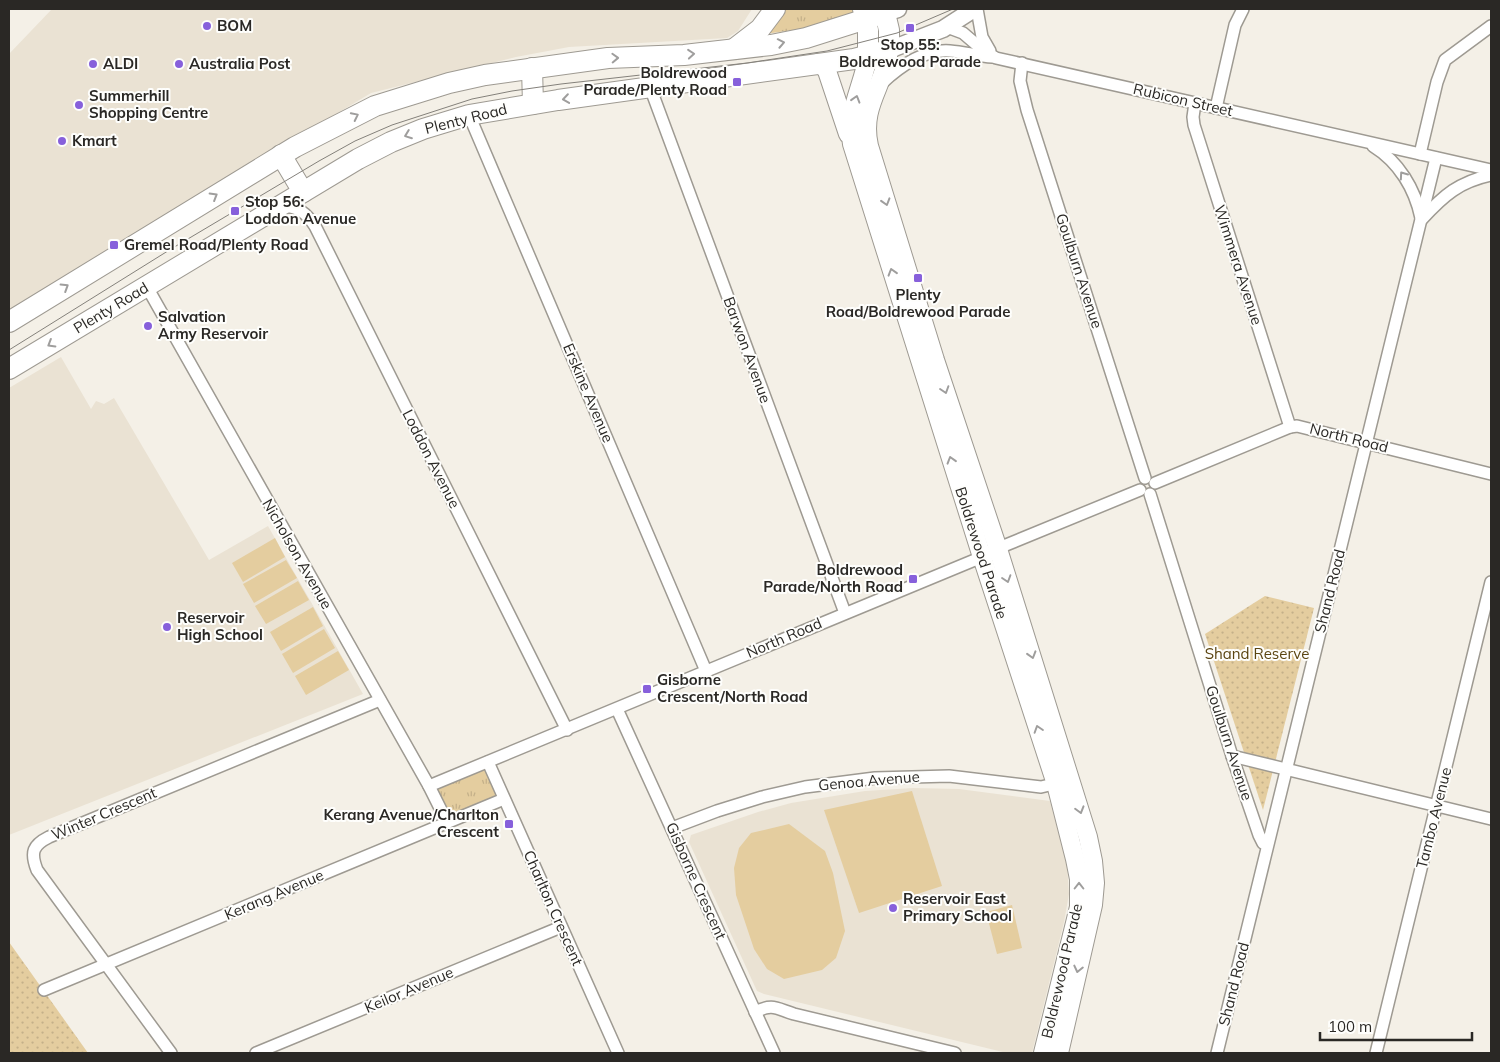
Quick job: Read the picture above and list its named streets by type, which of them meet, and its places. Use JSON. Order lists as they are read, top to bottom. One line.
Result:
{"streets":{"highway":["Plenty Road"],"main road":["Boldrewood Parade"],"street":["Rubicon Street","Wimmera Avenue","Goulburn Avenue","Barwon Avenue","Erskine Avenue","North Road","Loddon Avenue","Nicholson Avenue","Shand Road","Genoa Avenue","Winter Crescent","Tambo Avenue","Gisborne Crescent","Kerang Avenue","Charlton Crescent","Keilor Avenue"]},"crossings":[["Rubicon Street","Plenty Road"],["Rubicon Street","Wimmera Avenue"],["Rubicon Street","Goulburn Avenue"],["Rubicon Street","Boldrewood Parade"],["Rubicon Street","Shand Road"],["Plenty Road","Barwon Avenue"],["Plenty Road","Erskine Avenue"],["Plenty Road","Loddon Avenue"],["Plenty Road","Boldrewood Parade"],["Plenty Road","Nicholson Avenue"],["Wimmera Avenue","North Road"],["Goulburn Avenue","North Road"],["Goulburn Avenue","Shand Road"],["Barwon Avenue","North Road"],["Erskine Avenue","North Road"],["North Road","Loddon Avenue"],["North Road","Boldrewood Parade"],["North Road","Nicholson Avenue"],["North Road","Shand Road"],["North Road","Gisborne Crescent"],["North Road","Charlton Crescent"],["Boldrewood Parade","Genoa Avenue"],["Nicholson Avenue","Winter Crescent"],["Nicholson Avenue","Kerang Avenue"],["Genoa Avenue","Gisborne Crescent"],["Winter Crescent","Kerang Avenue"],["Kerang Avenue","Charlton Crescent"],["Charlton Crescent","Keilor Avenue"]],"one_way":["Plenty Road"],"parks":["Shand Reserve"],"places":{"other":["BOM","ALDI","Australia Post","Summerhill Shopping Centre","Kmart","Salvation Army Reservoir","Reservoir High School","Reservoir East Primary School"],"transit":["Stop 55: Boldrewood Parade","Boldrewood Parade/Plenty Road","Stop 56: Loddon Avenue","Gremel Road/Plenty Road","Plenty Road/Boldrewood Parade","Boldrewood Parade/North Road","Gisborne Crescent/North Road","Kerang Avenue/Charlton Crescent"]},"scale_bar":"100 m"}
